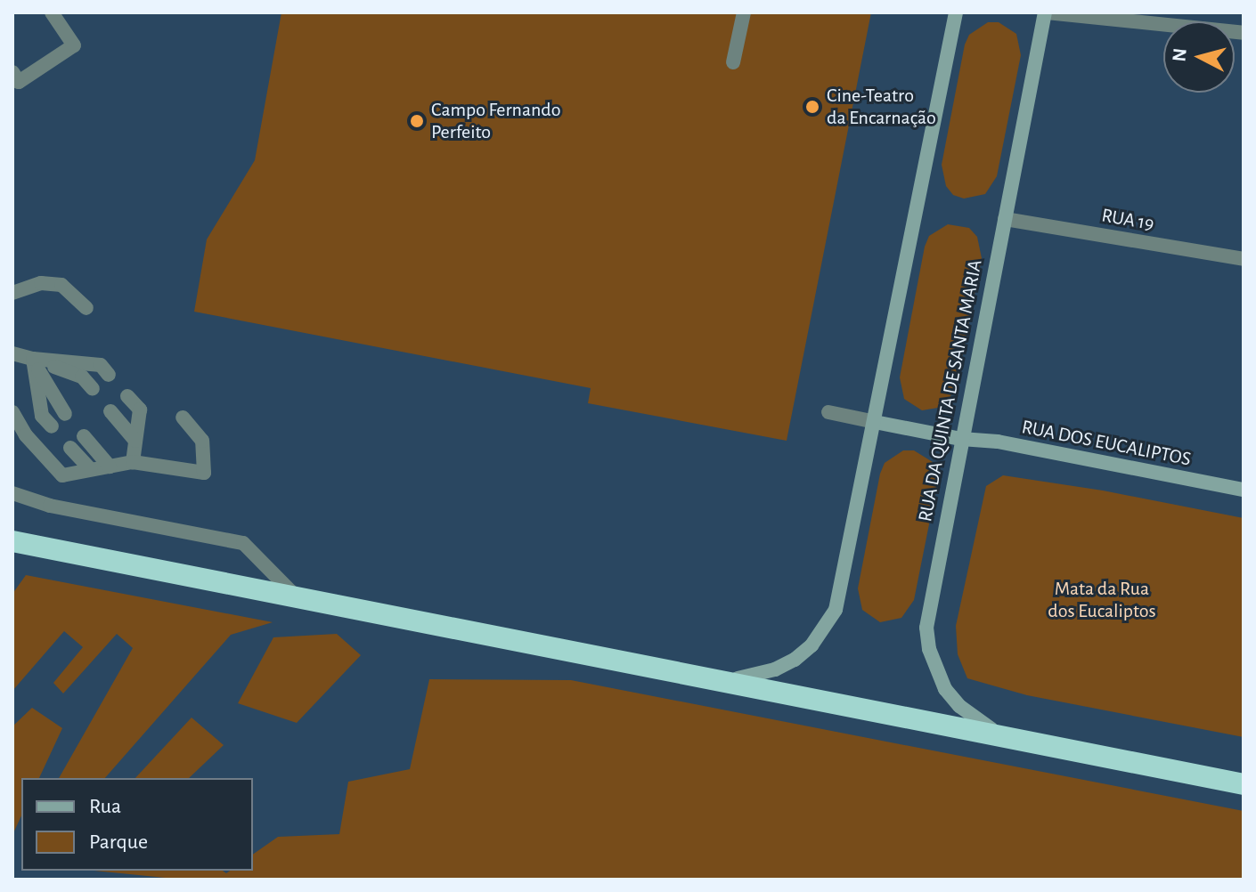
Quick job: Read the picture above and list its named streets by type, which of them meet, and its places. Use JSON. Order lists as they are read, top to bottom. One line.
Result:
{"streets":{"street":["RUA 19","RUA DA QUINTA DE SANTA MARIA","RUA DOS EUCALIPTOS"]},"crossings":[["RUA 19","RUA DA QUINTA DE SANTA MARIA"],["RUA DA QUINTA DE SANTA MARIA","RUA DOS EUCALIPTOS"]],"parks":["Mata da Rua dos Eucaliptos"],"places":["Cine-Teatro da Encarnação","Campo Fernando Perfeito"],"legend":["Rua","Parque"],"north":"left"}
